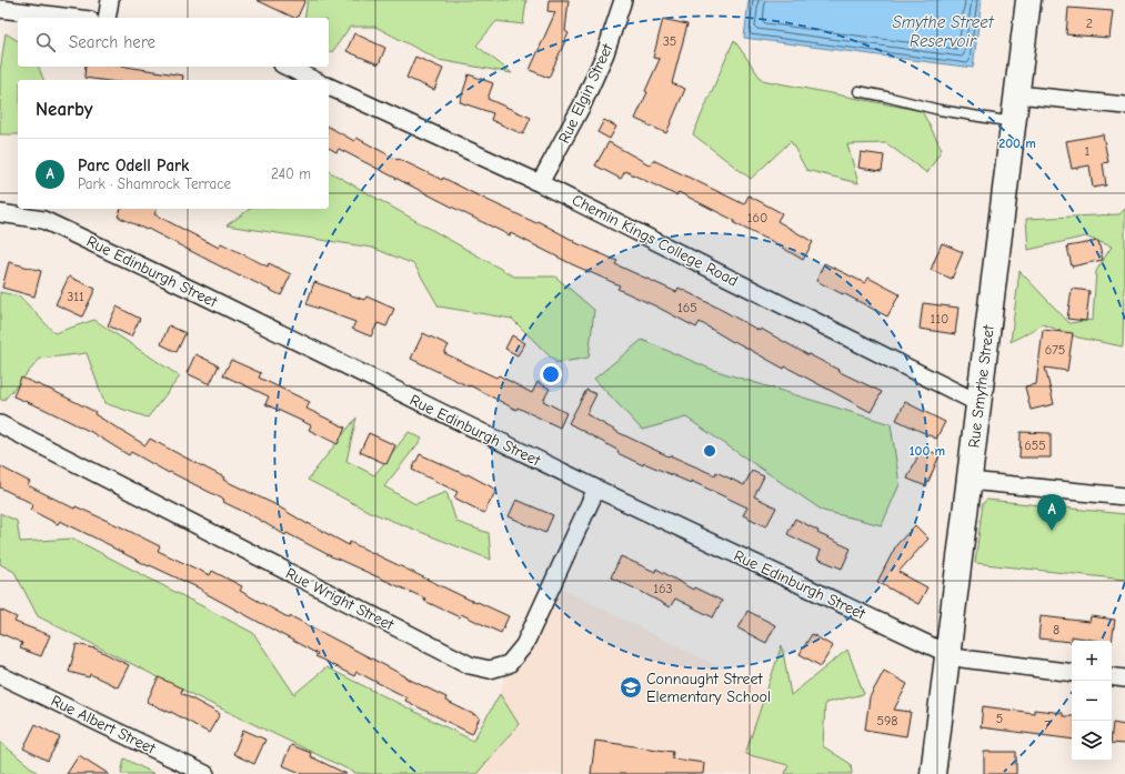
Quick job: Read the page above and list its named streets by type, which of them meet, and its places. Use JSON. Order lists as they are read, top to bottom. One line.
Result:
{"streets":{"main road":["Rue Smythe Street"],"street":["Rue Elgin Street","Chemin Kings College Road","Rue Edinburgh Street","Rue Wright Street","Rue Albert Street"]},"crossings":[["Rue Elgin Street","Chemin Kings College Road"],["Chemin Kings College Road","Rue Smythe Street"],["Rue Edinburgh Street","Rue Smythe Street"],["Rue Edinburgh Street","Rue Wright Street"]],"water":["Smythe Street Reservoir"],"places":{"school or university":["Connaught Street Elementary School"]},"house_numbers":["2","35","1","160","311","165","110","675","655","163","8","5","598","7"],"page":{"search":"Search here","heading":"Nearby","list":[{"mark":"A","name":"Parc Odell Park","note":"Park · Shamrock Terrace","value":"240 m"}],"pins":"A","map_buttons":["+","−"]},"rings":["200 m","100 m"]}
